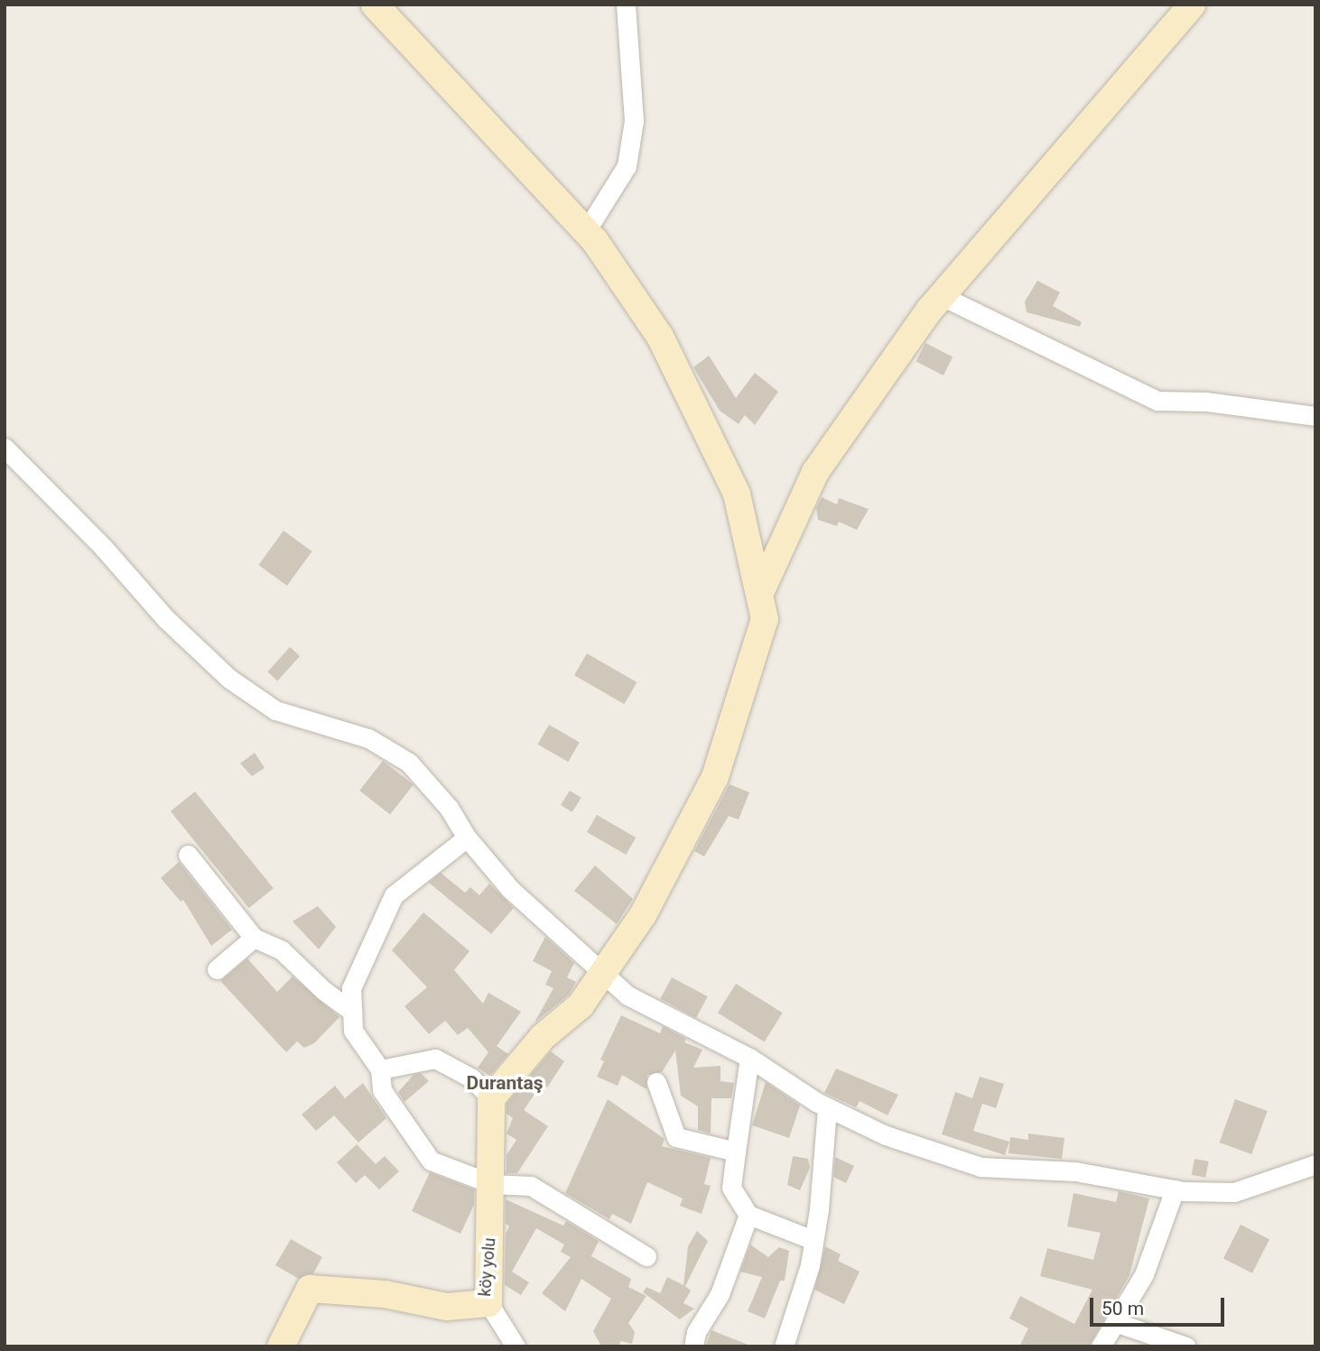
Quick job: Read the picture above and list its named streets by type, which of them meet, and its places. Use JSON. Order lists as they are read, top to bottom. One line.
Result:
{"streets":{"street":["köy yolu"]},"districts":["Durantaş"],"scale_bar":"50 m"}
